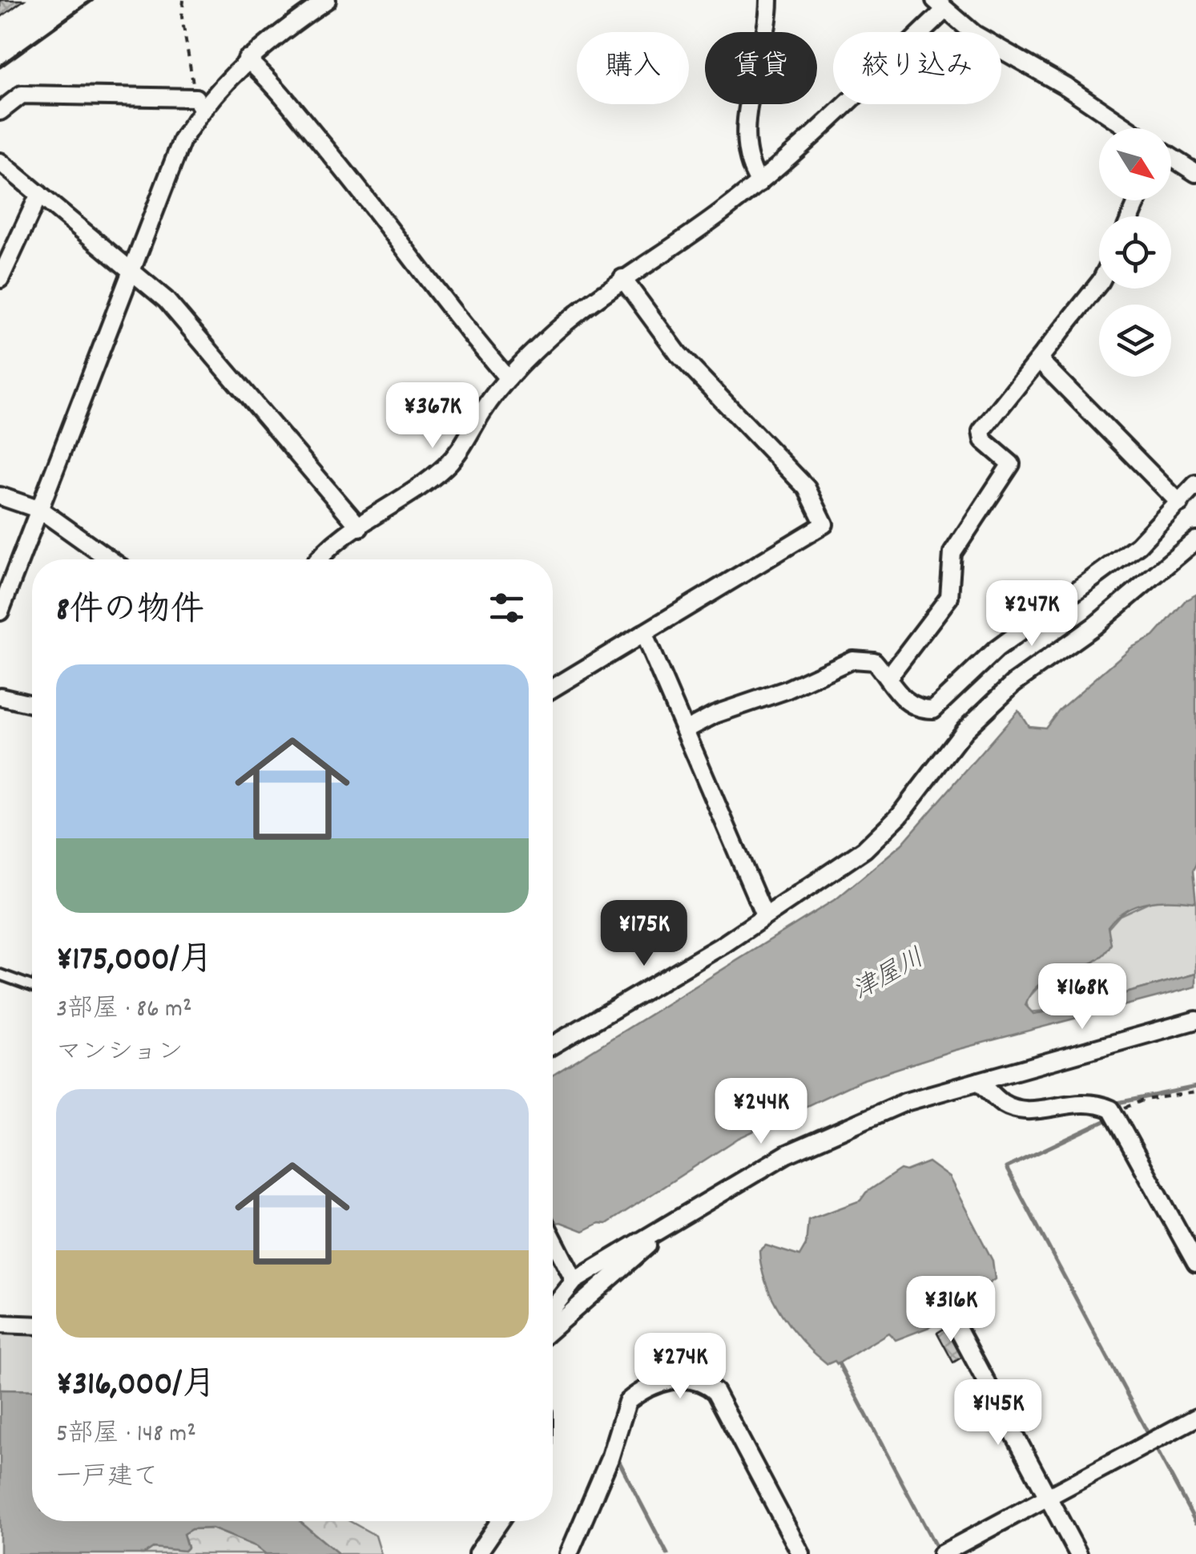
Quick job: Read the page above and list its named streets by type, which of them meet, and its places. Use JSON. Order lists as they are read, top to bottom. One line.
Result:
{"water":["津屋川"],"north":"bottom right","page":{"chip":["購入","賃貸","絞り込み"],"price":["¥367K","¥247K","¥175K","¥168K","¥244K","¥316K","¥274K","¥145K"],"heading":"8件の物件","list":[{"name":"¥175,000/月","note":"3部屋 · 86 m² · マンション"},{"name":"¥316,000/月","note":"5部屋 · 148 m² · 一戸建て"}]}}
